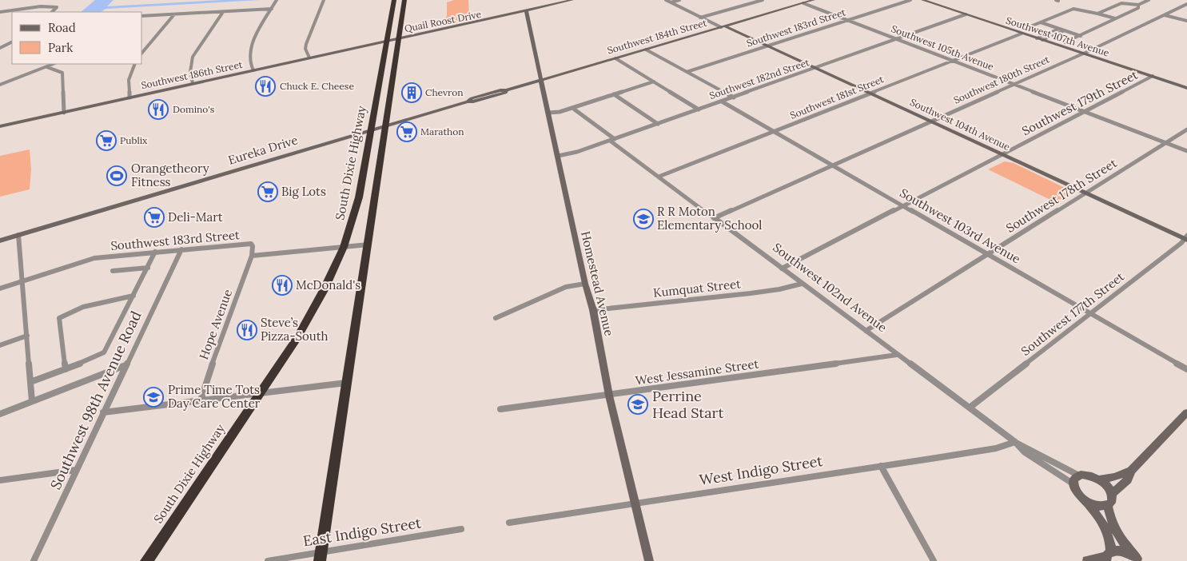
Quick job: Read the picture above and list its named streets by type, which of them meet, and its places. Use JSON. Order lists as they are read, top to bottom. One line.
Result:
{"streets":{"highway":["South Dixie Highway"],"main road":["Quail Roost Drive"],"street":["Southwest 183rd Street","Southwest 184th Street","Southwest 107th Avenue","Southwest 105th Avenue","Southwest 186th Street","Southwest 182nd Street","Southwest 180th Street","Southwest 181st Street","Southwest 179th Street","Southwest 104th Avenue","Eureka Drive","Southwest 178th Street","Southwest 103rd Avenue","Homestead Avenue","Southwest 102nd Avenue","Kumquat Street","Southwest 177th Street","Hope Avenue","West Jessamine Street","Southwest 98th Avenue Road","West Indigo Street","East Indigo Street"]},"crossings":[["Quail Roost Drive","Southwest 186th Street"],["Quail Roost Drive","South Dixie Highway"],["Quail Roost Drive","Homestead Avenue"],["Southwest 183rd Street","Southwest 105th Avenue"],["Southwest 183rd Street","Southwest 104th Avenue"],["Southwest 183rd Street","Hope Avenue"],["Southwest 183rd Street","Southwest 98th Avenue Road"],["Southwest 184th Street","Southwest 105th Avenue"],["Southwest 184th Street","Southwest 104th Avenue"],["Southwest 184th Street","Eureka Drive"],["Southwest 184th Street","South Dixie Highway"],["Southwest 184th Street","Homestead Avenue"],["Southwest 107th Avenue","Southwest 182nd Street"],["Southwest 107th Avenue","Southwest 180th Street"],["Southwest 107th Avenue","Southwest 181st Street"],["Southwest 107th Avenue","Southwest 179th Street"],["Southwest 105th Avenue","Southwest 182nd Street"],["Southwest 105th Avenue","Southwest 180th Street"],["Southwest 105th Avenue","Southwest 181st Street"],["Southwest 105th Avenue","Southwest 179th Street"],["Southwest 105th Avenue","Southwest 178th Street"],["Southwest 186th Street","South Dixie Highway"],["Southwest 182nd Street","Southwest 104th Avenue"],["Southwest 182nd Street","Southwest 103rd Avenue"],["Southwest 182nd Street","Homestead Avenue"],["Southwest 182nd Street","Southwest 102nd Avenue"],["Southwest 180th Street","Southwest 104th Avenue"],["Southwest 180th Street","Southwest 103rd Avenue"],["Southwest 180th Street","Southwest 102nd Avenue"],["Southwest 181st Street","Southwest 104th Avenue"],["Southwest 181st Street","Southwest 103rd Avenue"],["Southwest 181st Street","Southwest 102nd Avenue"],["Southwest 179th Street","Southwest 104th Avenue"],["Southwest 179th Street","Southwest 103rd Avenue"],["Southwest 179th Street","Southwest 102nd Avenue"],["Southwest 104th Avenue","Southwest 178th Street"],["Southwest 104th Avenue","Southwest 177th Street"],["Eureka Drive","South Dixie Highway"],["Southwest 178th Street","Southwest 103rd Avenue"],["Southwest 178th Street","Southwest 102nd Avenue"],["Southwest 103rd Avenue","Southwest 177th Street"],["Homestead Avenue","Kumquat Street"],["Homestead Avenue","West Jessamine Street"],["Homestead Avenue","West Indigo Street"],["Southwest 102nd Avenue","Kumquat Street"],["Southwest 102nd Avenue","Southwest 177th Street"],["Southwest 102nd Avenue","West Jessamine Street"],["Southwest 102nd Avenue","West Indigo Street"]],"places":{"restaurant":["Chuck E. Cheese","Domino's","McDonald's","Steve’s Pizza-South"],"building":["Chevron"],"supermarket":["Marathon","Publix","Big Lots","Deli-Mart"],"sports":["Orangetheory Fitness"],"school or university":["R R Moton Elementary School","Prime Time Tots Day Care Center","Perrine Head Start"]},"legend":["Road","Park"]}
